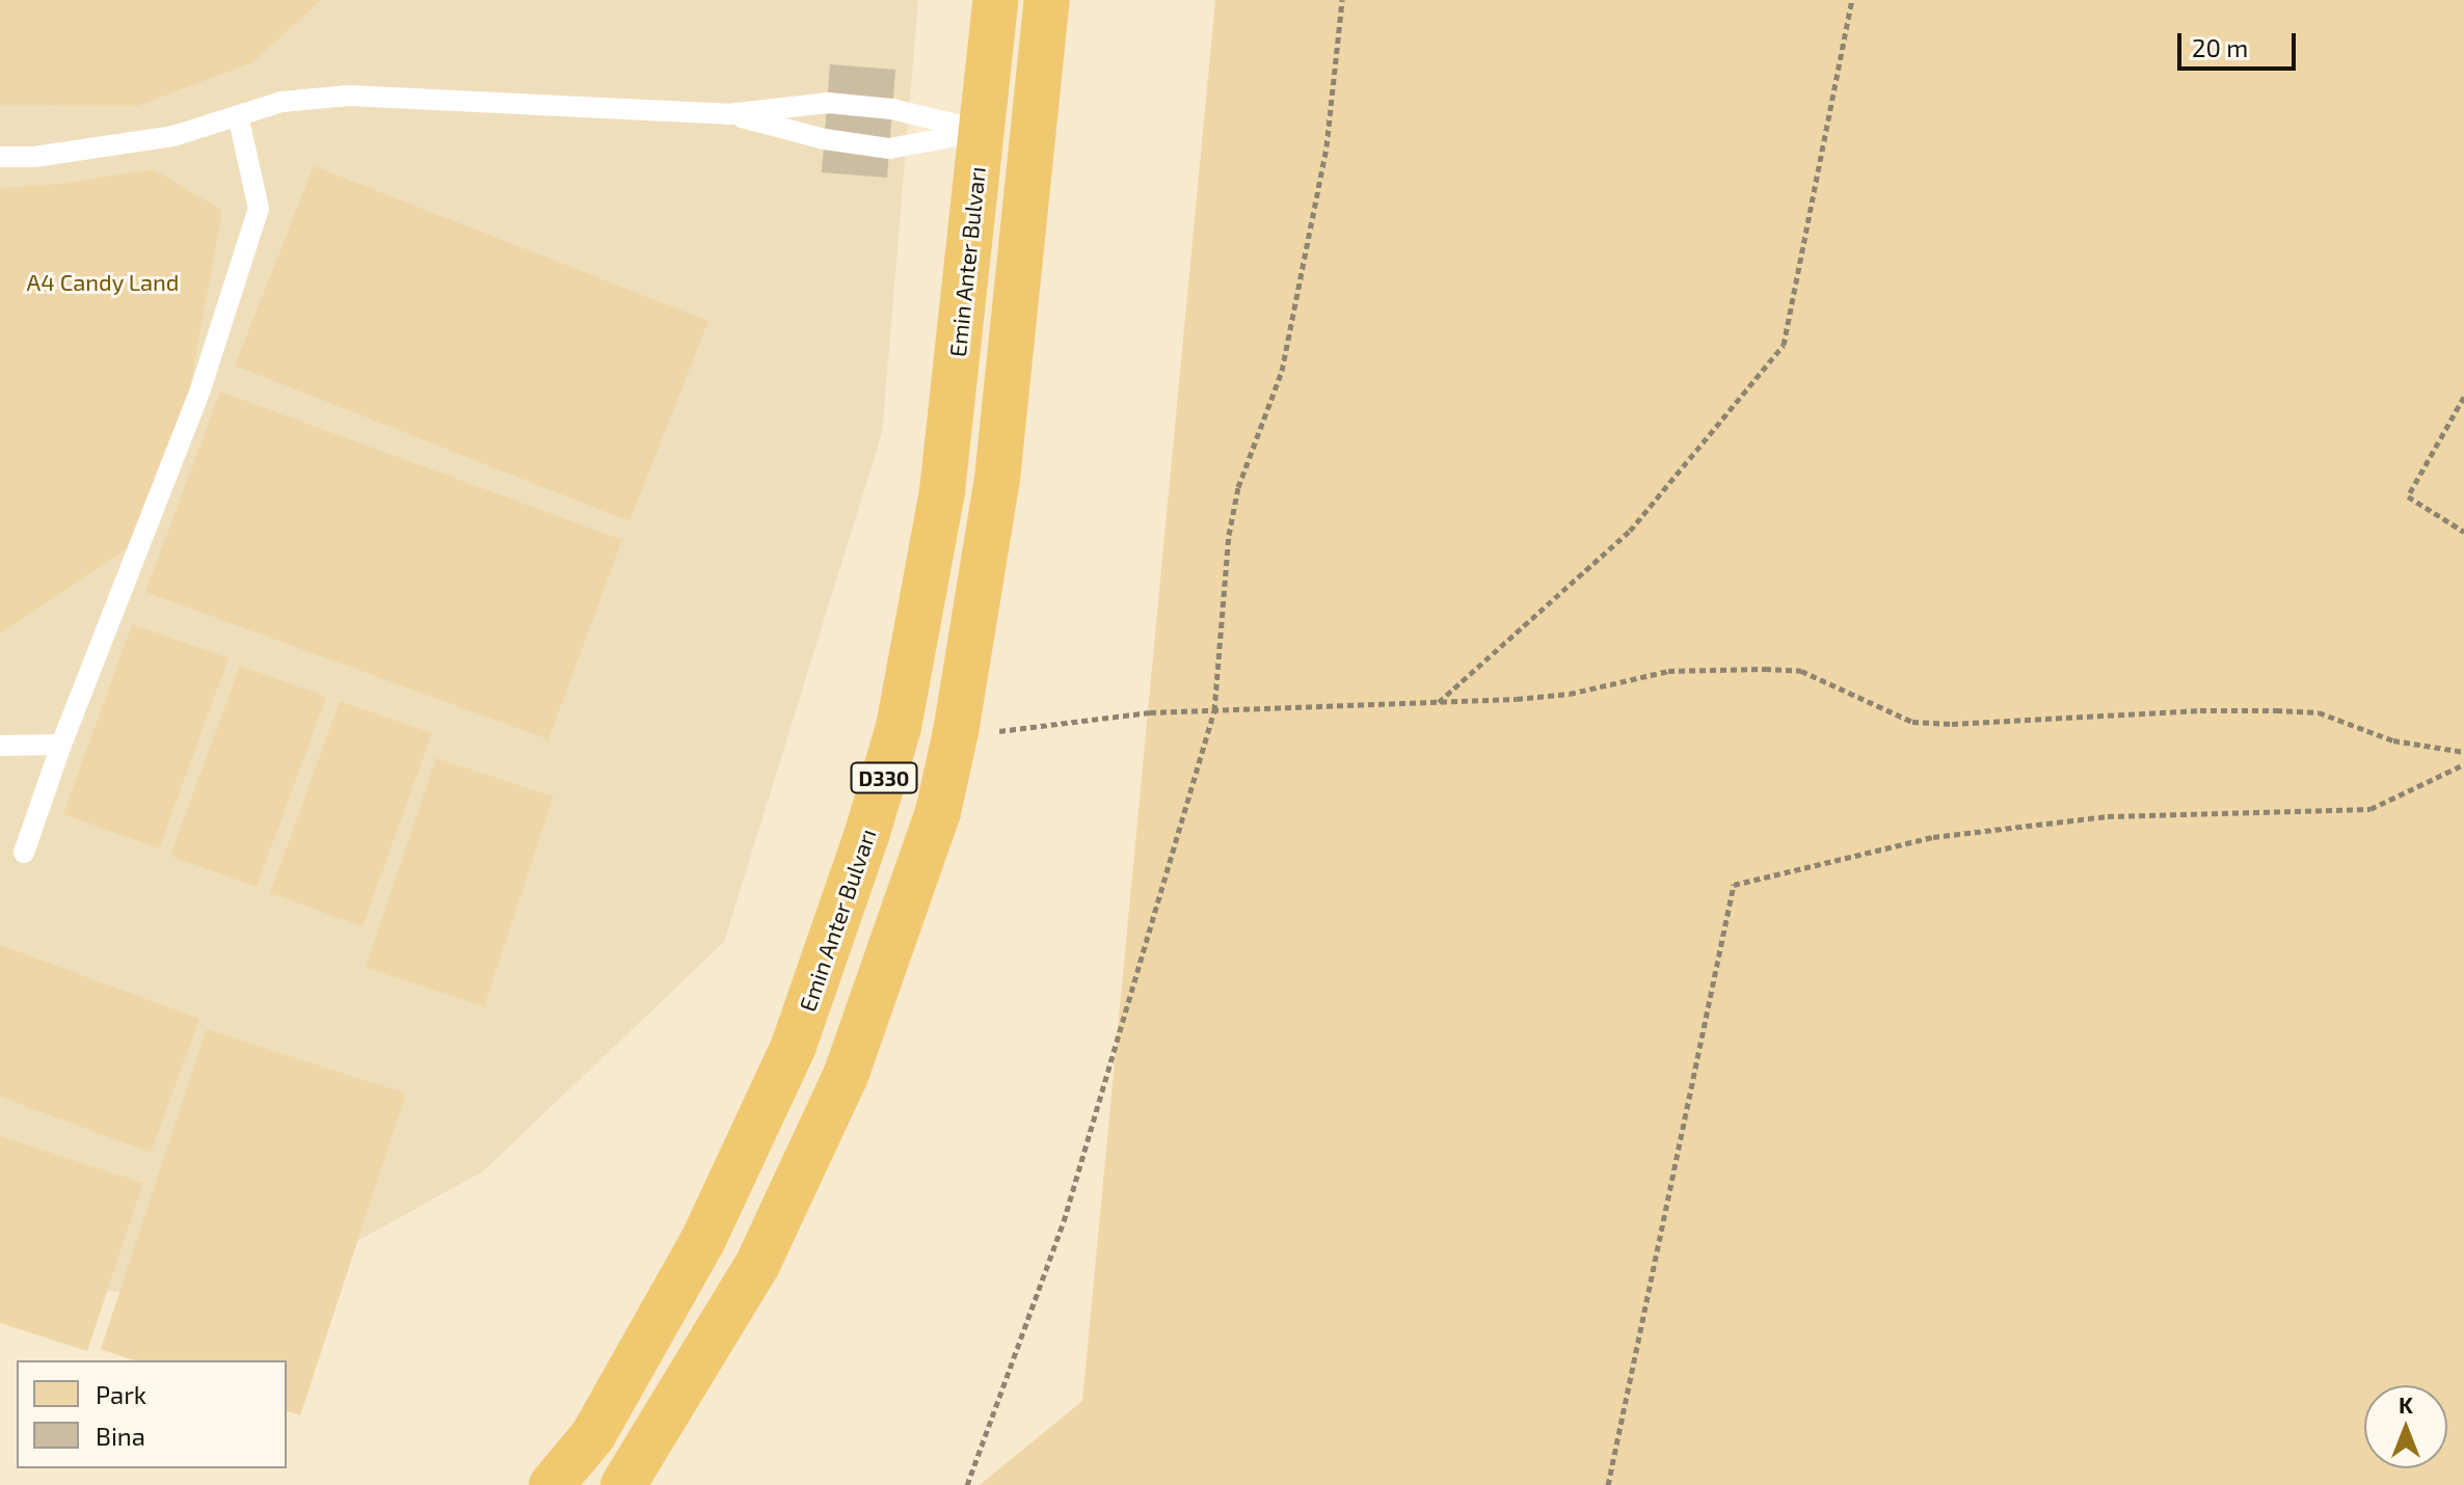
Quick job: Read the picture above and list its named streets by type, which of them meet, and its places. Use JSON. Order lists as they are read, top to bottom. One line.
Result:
{"streets":{"highway":["Emin Anter Bulvarı","D330"]},"parks":["A4 Candy Land"],"legend":["Park","Bina"],"scale_bar":"20 m","north":"top"}
